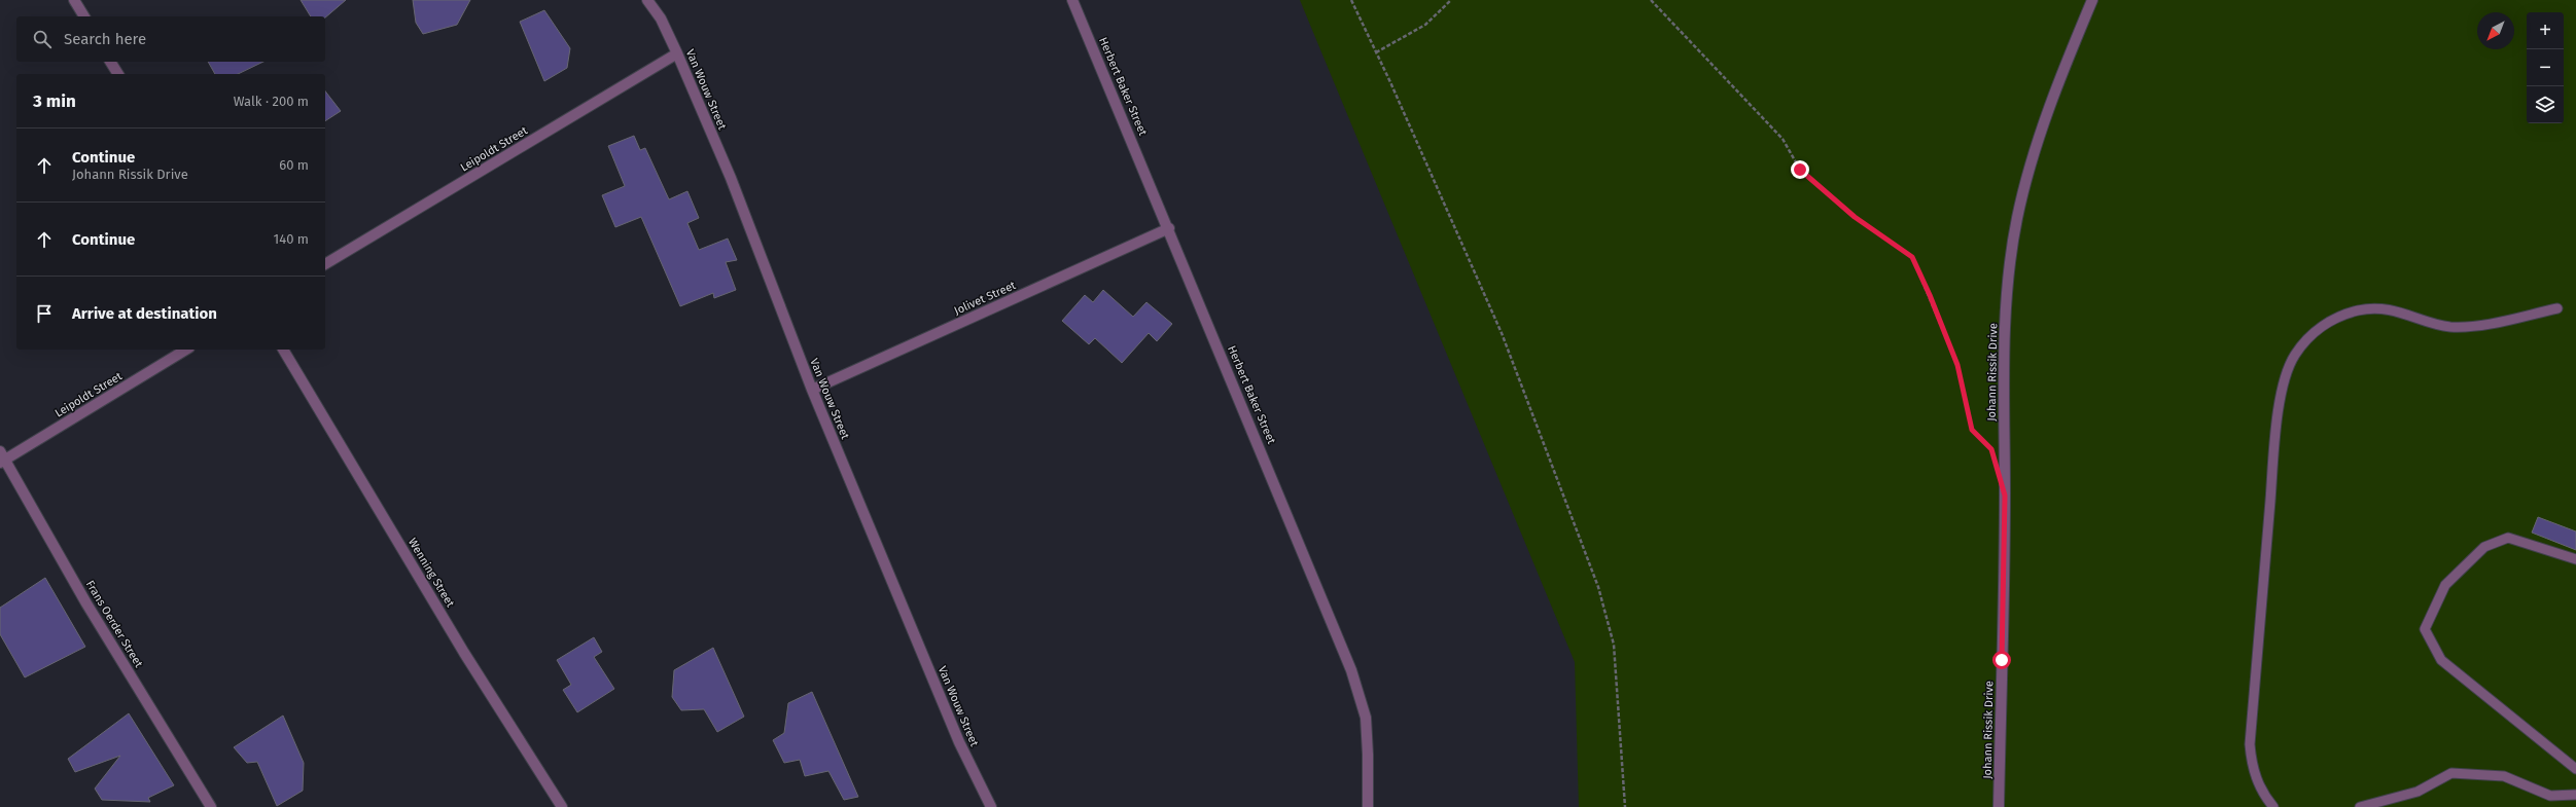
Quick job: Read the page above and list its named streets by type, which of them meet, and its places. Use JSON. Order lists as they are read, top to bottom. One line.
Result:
{"streets":{"street":["Herbert Baker Street","Van Wouw Street","Leipoldt Street","Jolivet Street","Johann Rissik Drive","Wenning Street","Frans Oerder Street"]},"crossings":[["Herbert Baker Street","Jolivet Street"],["Van Wouw Street","Leipoldt Street"],["Van Wouw Street","Jolivet Street"],["Leipoldt Street","Frans Oerder Street"]],"north":"bottom left","page":{"map_buttons":["+","−"],"search":"Search here","heading":["3 min","Walk · 200 m"],"list":[["Continue","Johann Rissik Drive","60 m"],["Continue","140 m"],"Arrive at destination"]}}
